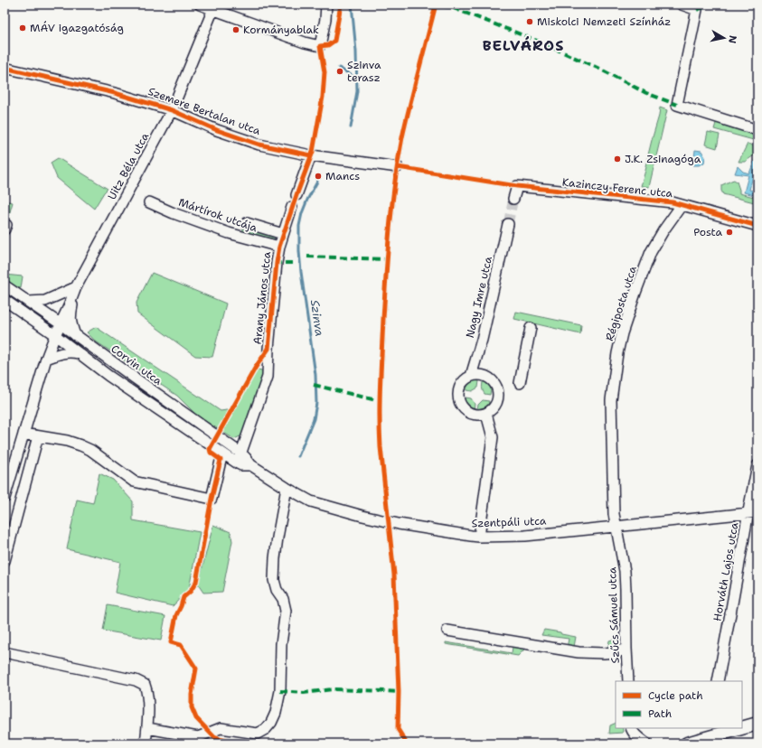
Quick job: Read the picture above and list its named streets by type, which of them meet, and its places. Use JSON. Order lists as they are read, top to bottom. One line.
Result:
{"streets":{"street":["Szemere Bertalan utca","Uitz Béla utca","Kazinczy Ferenc utca","Mártírok utcája","Nagy Imre utca","Arany János utca","Régiposta utca","Corvin utca","Szentpáli utca","Horváth Lajos utca","Szűcs Sámuel utca"]},"crossings":[["Szemere Bertalan utca","Uitz Béla utca"],["Uitz Béla utca","Corvin utca"],["Kazinczy Ferenc utca","Régiposta utca"],["Mártírok utcája","Arany János utca"],["Arany János utca","Corvin utca"],["Régiposta utca","Szentpáli utca"],["Régiposta utca","Szűcs Sámuel utca"],["Corvin utca","Szentpáli utca"],["Szentpáli utca","Horváth Lajos utca"],["Szentpáli utca","Szűcs Sámuel utca"]],"districts":["BELVÁROS"],"water":["Szinva"],"places":["Miskolci Nemzeti Színház","MÁV igazgatóság","Kormányablak","Szinva terasz","J.K. Zsinagóga","Mancs","Posta"],"legend":["Cycle path","Path"],"north":"right"}
